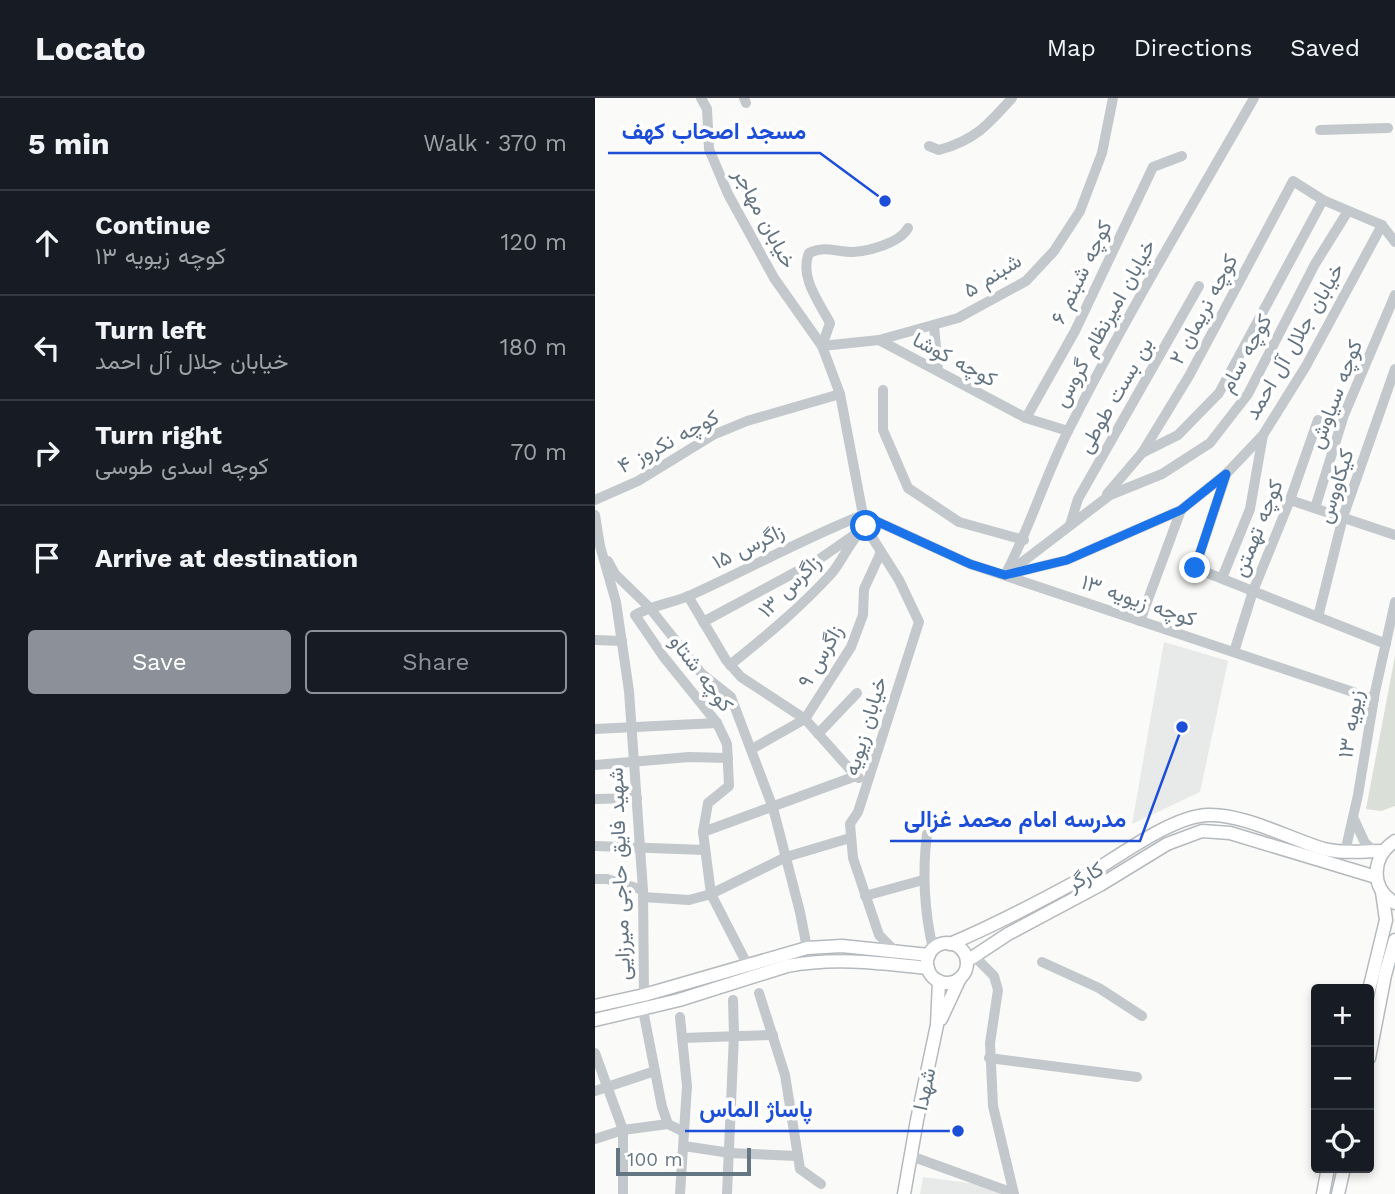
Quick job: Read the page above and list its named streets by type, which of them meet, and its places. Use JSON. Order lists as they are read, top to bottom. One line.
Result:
{"streets":{"main road":["کارگر","شهدا"],"street":["خیابان مهاجر","کوچه شبنم ۶","شبنم ۵","کوچه نریمان ۲","خیابان امیرنظام گروس","خیابان جلال آل احمد","کوچه سام","کوچه کوشا","کوچه سیاوش","بن بست طوطی","کوچه نکروز ۴","کیکاووس","کوچه تهمتن","زاگرس ۱۵","زاگرس ۱۳","کوچه زیویه ۱۳","زاگرس ۹","کوچه شتاو","زیویه ۱۳","خیابان زیویه","شهید فایق حاجی میرزایی"]},"crossings":[["خیابان مهاجر","کوچه کوشا"],["کوچه شبنم ۶","کوچه کوشا"],["شبنم ۵","کوچه کوشا"],["خیابان امیرنظام گروس","خیابان جلال آل احمد"],["خیابان امیرنظام گروس","کوچه سام"],["خیابان امیرنظام گروس","کوچه کوشا"],["خیابان امیرنظام گروس","کوچه زیویه ۱۳"],["خیابان جلال آل احمد","کوچه سام"],["خیابان جلال آل احمد","کوچه زیویه ۱۳"],["کوچه سام","بن بست طوطی"],["کوچه سام","کوچه زیویه ۱۳"],["کوچه تهمتن","کوچه زیویه ۱۳"],["زاگرس ۱۵","کوچه زیویه ۱۳"],["زاگرس ۱۵","کوچه شتاو"],["زاگرس ۱۵","خیابان زیویه"],["زاگرس ۱۳","خیابان زیویه"],["کوچه زیویه ۱۳","زیویه ۱۳"],["کوچه زیویه ۱۳","خیابان زیویه"],["زاگرس ۹","خیابان زیویه"],["زیویه ۱۳","کارگر"]],"places":["مسجد اصحاب کهف","مدرسه امام محمد غزالی","پاساژ الماس"],"scale_bar":"100 m","page":{"header":"Locato","nav":["Map","Directions","Saved"],"heading":["5 min","Walk · 370 m"],"list":[["Continue","کوچه زیویه ۱۳","120 m"],["Turn left","خیابان جلال آل احمد","180 m"],["Turn right","کوچه اسدی طوسی","70 m"],"Arrive at destination"],"buttons":["Save","Share"],"map_buttons":["+","−"],"scale":"100 m"}}
